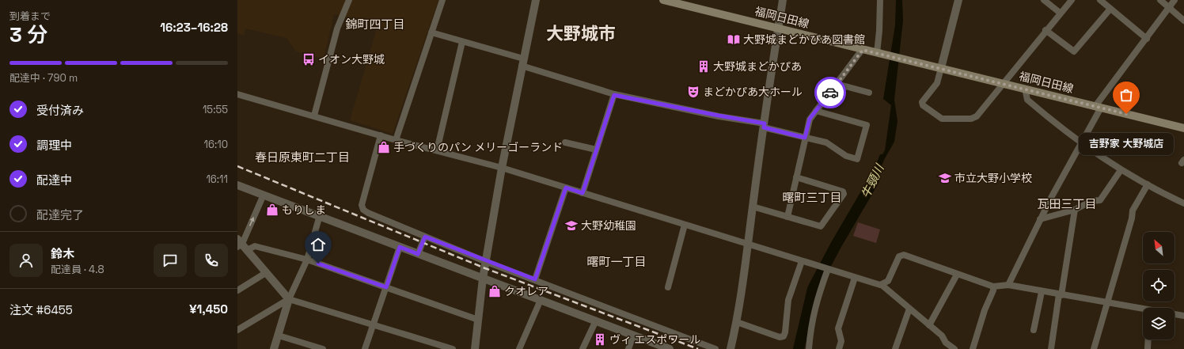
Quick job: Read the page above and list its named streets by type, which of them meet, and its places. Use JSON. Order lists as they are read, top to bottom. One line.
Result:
{"streets":{"main road":["福岡日田線"]},"districts":["錦町四丁目","大野城市","春日原東町二丁目","曙町三丁目","瓦田三丁目","曙町一丁目"],"water":["牛頸川"],"places":{"library":["大野城まどかぴあ図書館"],"bus stop":["イオン大野城"],"building":["大野城まどかぴあ","ヴィ エスポワール"],"theatre":["まどかぴあ大ホール"],"other":["吉野家 大野城店"],"shop":["手づくりのパン メリーゴーランド","もりしま","クオレア"],"school or university":["市立大野小学校","大野幼稚園"]},"north":"top left","page":{"heading":["3 分","到着まで","16:23–16:28"],"panel":["鈴木","配達員 · 4.8","注文 #6455","¥1,450"],"bar":"配達中 · 790 m","list":[["受付済み","15:55"],["調理中","16:10"],["配達中","16:11"],"配達完了"],"bubble":"吉野家 大野城店"}}
